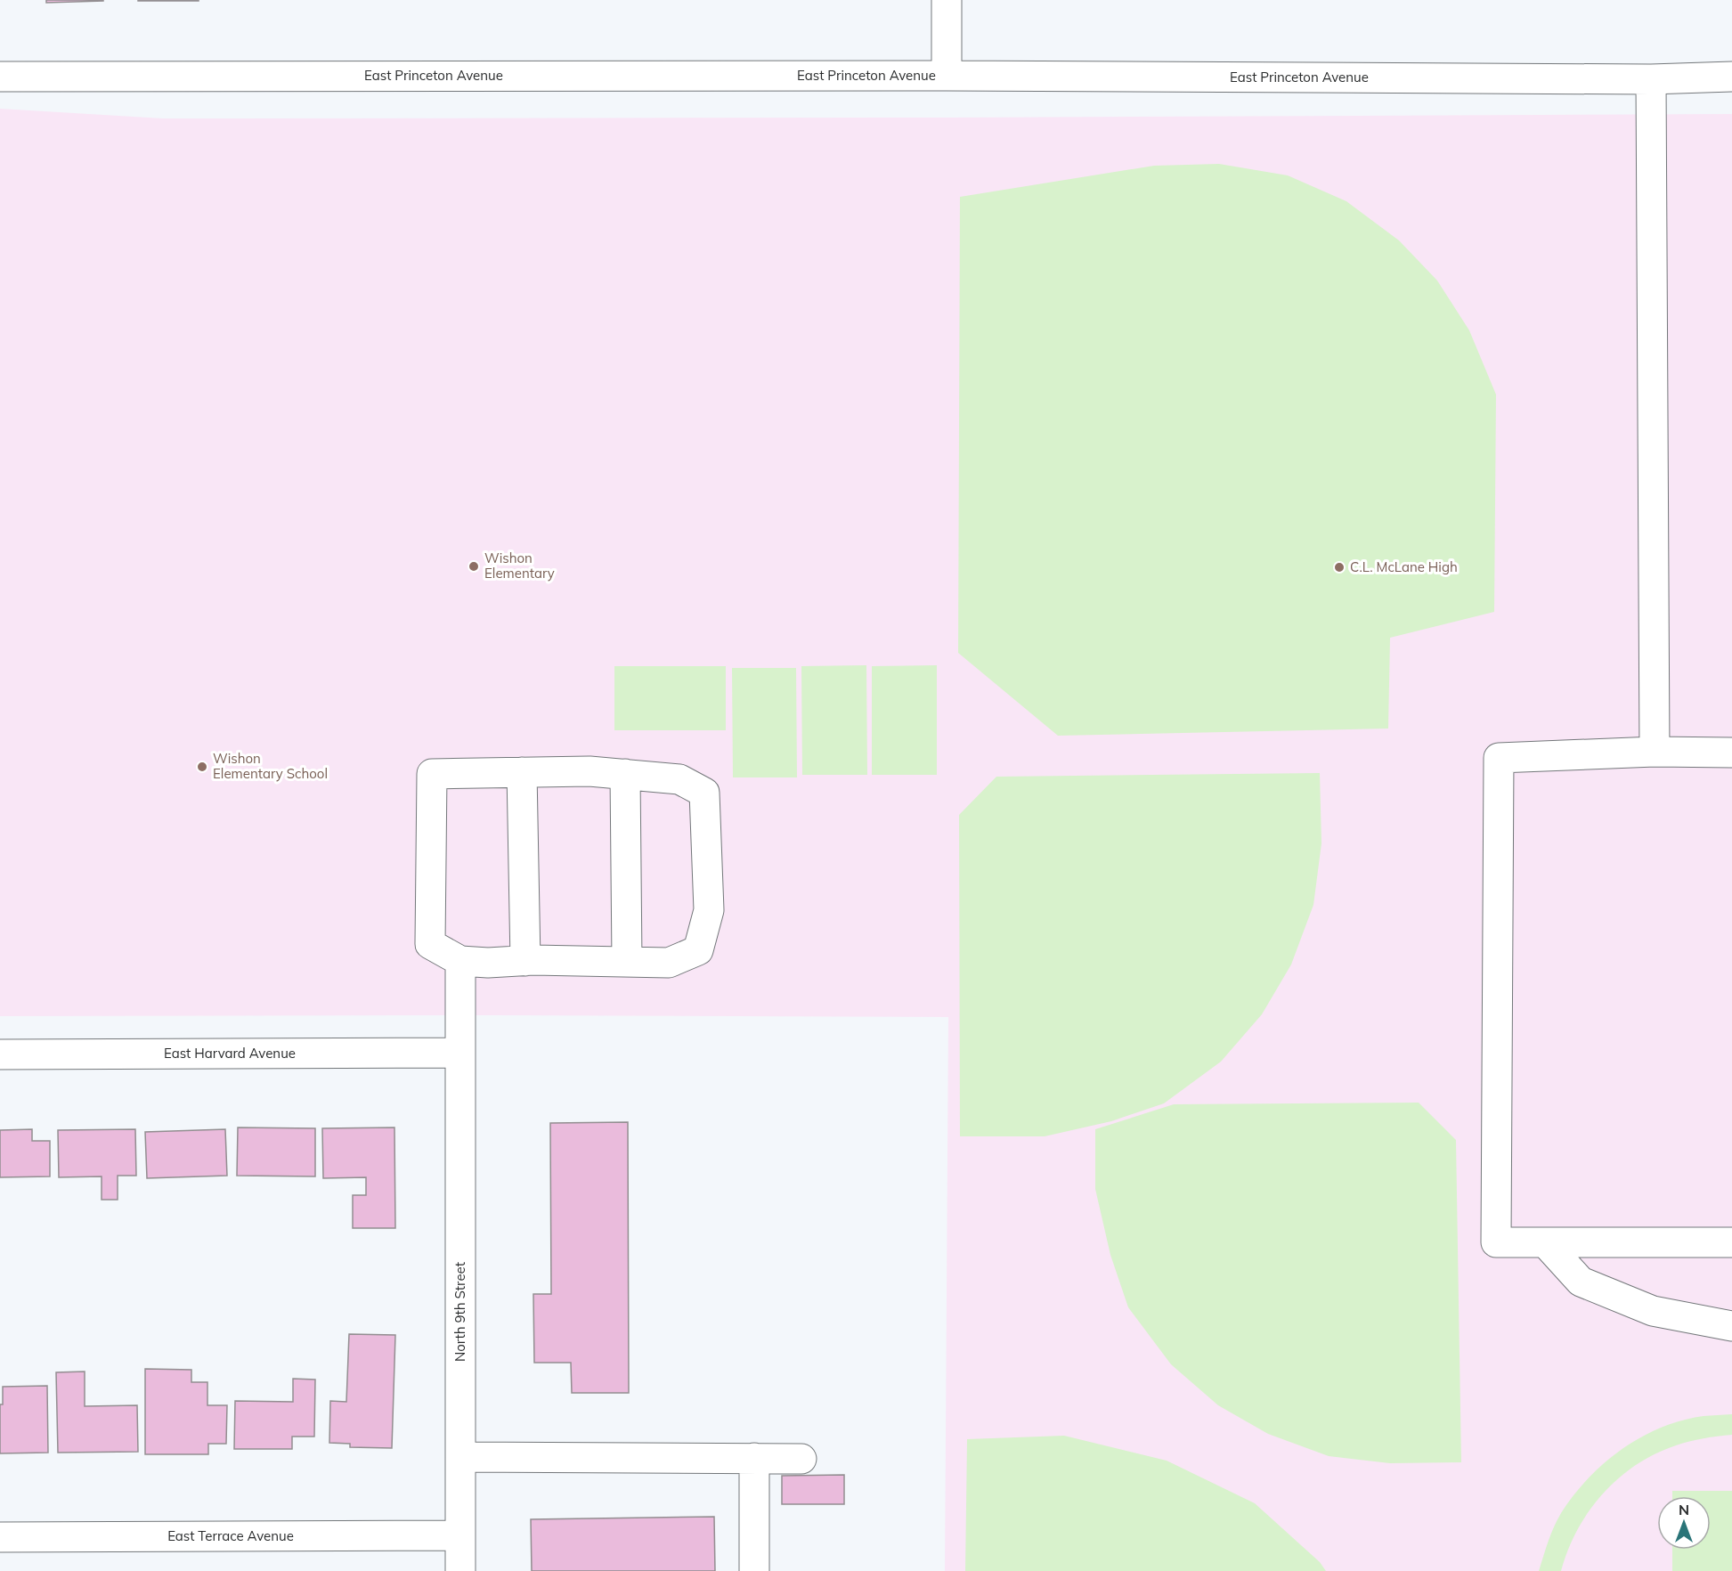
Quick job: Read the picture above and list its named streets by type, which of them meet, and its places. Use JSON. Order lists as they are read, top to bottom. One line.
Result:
{"streets":{"street":["East Princeton Avenue","East Harvard Avenue","North 9th Street","East Terrace Avenue"]},"crossings":[["East Harvard Avenue","North 9th Street"],["North 9th Street","East Terrace Avenue"]],"places":["Wishon Elementary","C.L. McLane High","Wishon Elementary School"],"north":"top"}
